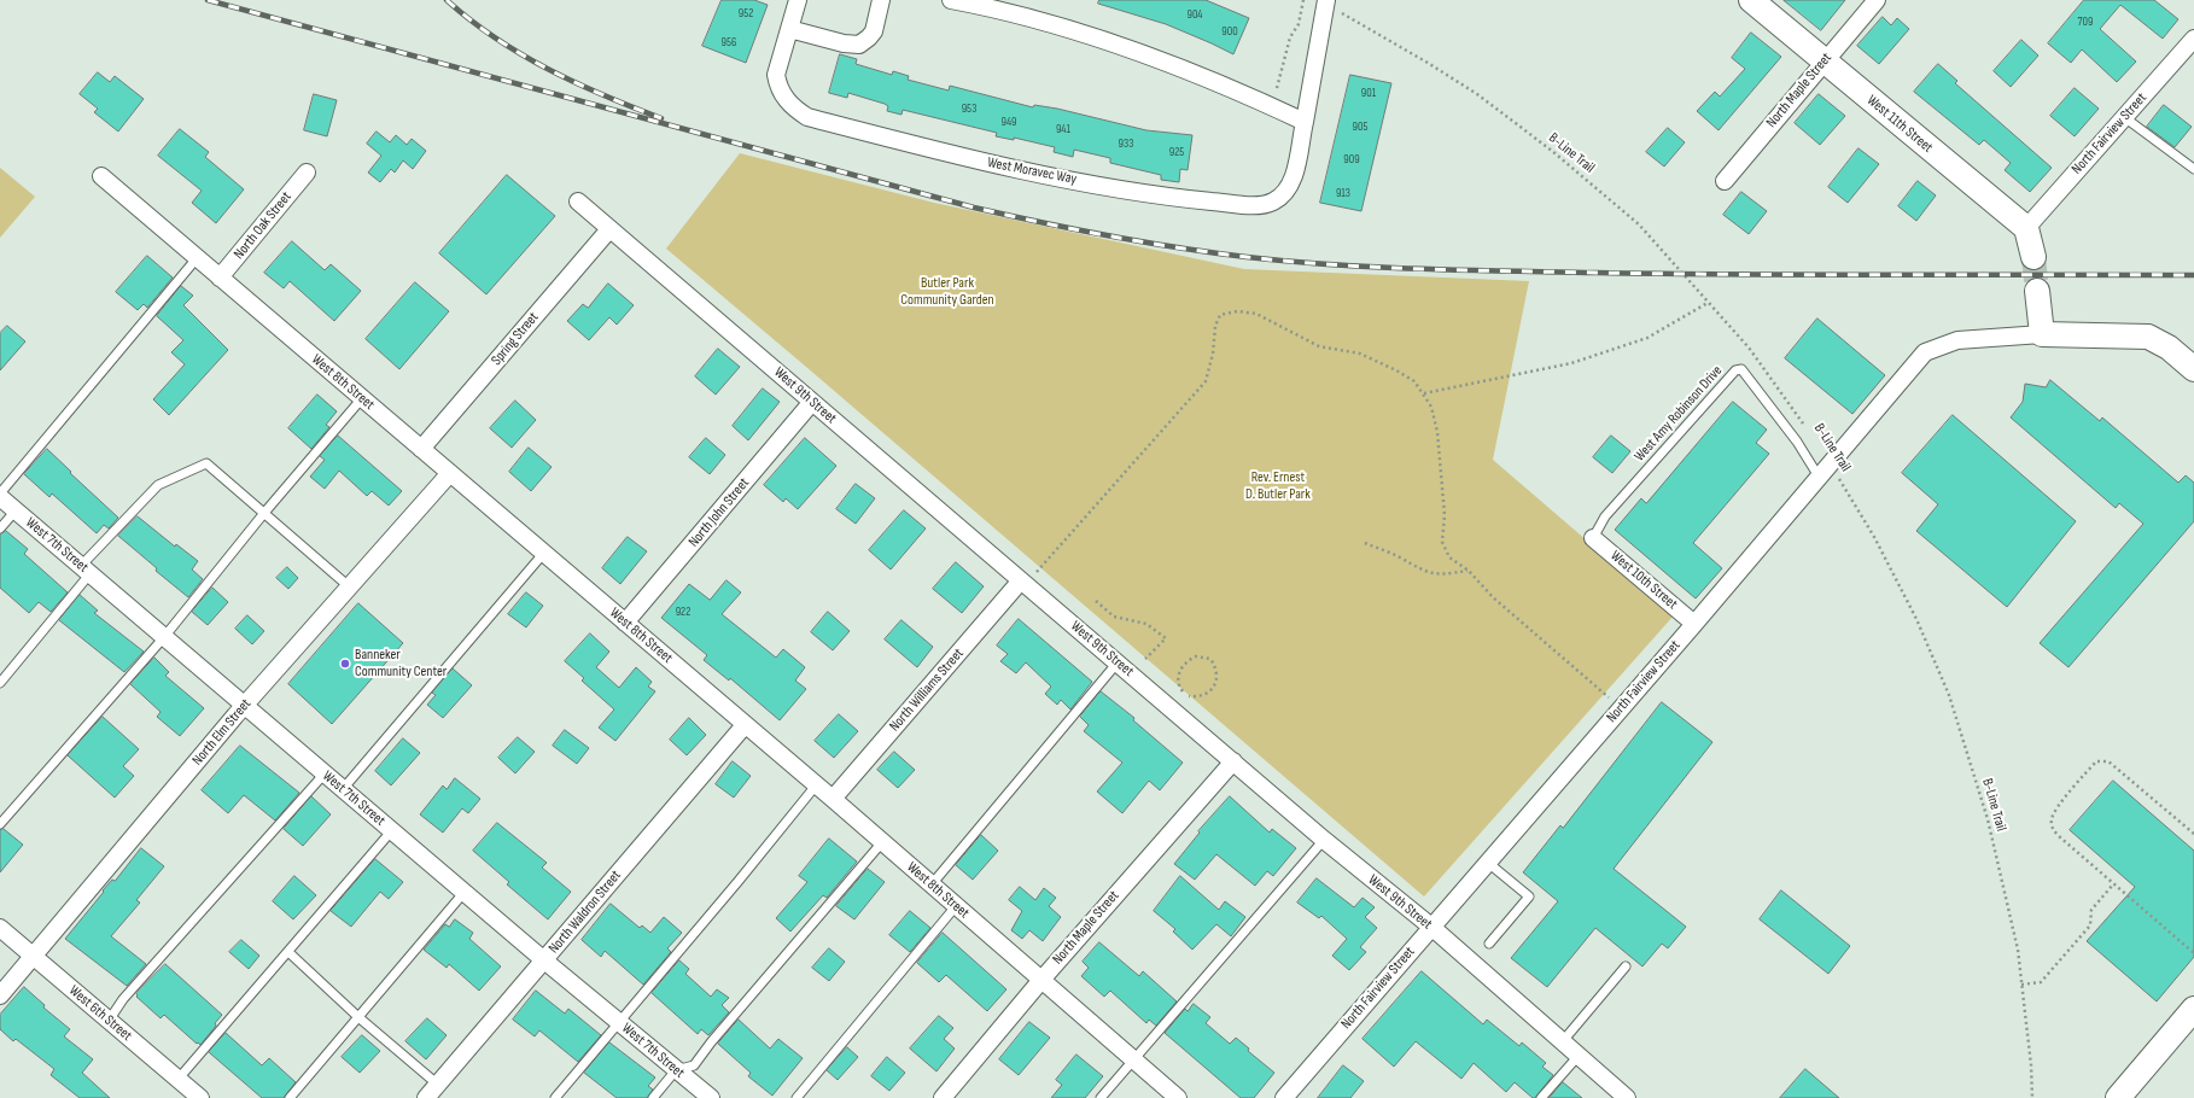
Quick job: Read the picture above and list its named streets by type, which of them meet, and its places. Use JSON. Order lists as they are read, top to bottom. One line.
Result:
{"streets":{"street":["North Maple Street","West 11th Street","North Fairview Street","West Moravec Way","North Oak Street","Spring Street","West 8th Street","West 9th Street","North John Street","West 7th Street","West 10th Street","North Williams Street","North Elm Street","North Waldron Street","West 6th Street"],"lane":["West Amy Robinson Drive"],"path":["B-Line Trail"]},"crossings":[["North Maple Street","West 11th Street"],["North Maple Street","West 8th Street"],["North Maple Street","West 9th Street"],["West 11th Street","North Fairview Street"],["North Fairview Street","B-Line Trail"],["North Fairview Street","West 9th Street"],["North Fairview Street","West Amy Robinson Drive"],["North Fairview Street","West 10th Street"],["B-Line Trail","West Moravec Way"],["North Oak Street","West 8th Street"],["Spring Street","West 8th Street"],["Spring Street","West 9th Street"],["West 8th Street","North John Street"],["West 8th Street","North Williams Street"],["West 8th Street","North Elm Street"],["West 8th Street","North Waldron Street"],["West 9th Street","North John Street"],["West 9th Street","North Williams Street"],["West Amy Robinson Drive","West 10th Street"],["West 7th Street","North Elm Street"],["West 7th Street","North Waldron Street"],["North Elm Street","West 6th Street"]],"parks":["Butler Park Community Garden","Rev. Ernest D. Butler Park"],"places":["Banneker Community Center"],"house_numbers":["952","904","709","900","956","901","953","949","905","941","933","925","909","913","922"]}
